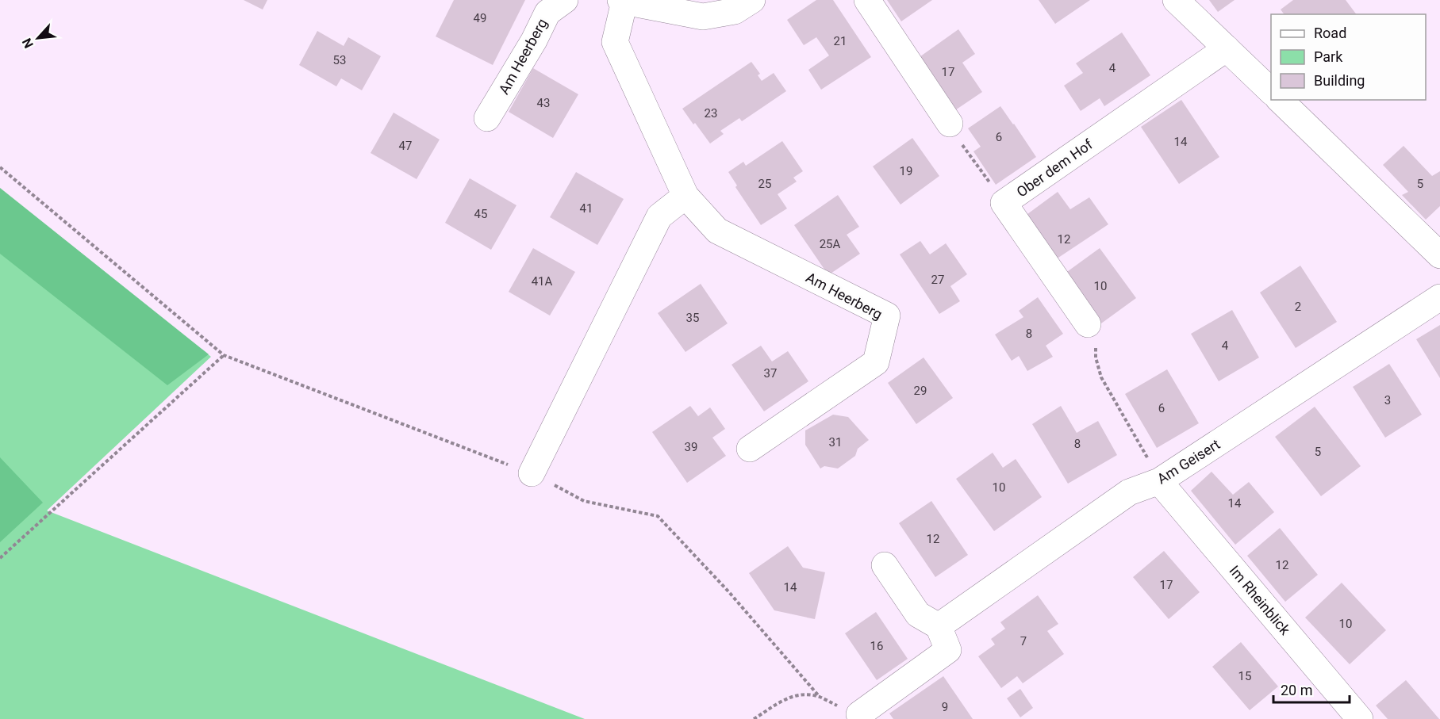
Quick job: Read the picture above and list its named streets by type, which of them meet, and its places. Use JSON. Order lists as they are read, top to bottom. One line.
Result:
{"streets":{"street":["Am Heerberg","Ober dem Hof","Am Geisert","Im Rheinblick"]},"crossings":[["Am Geisert","Im Rheinblick"]],"house_numbers":["49","21","53","4","17","43","23","6","14","47","19","25","5","41","45","12","25A","27","41A","10","2","35","8","4","37","29","3","6","31","8","39","5","10","14","12","12","17","14","10","7","16","15","9"],"legend":["Road","Park","Building"],"scale_bar":"20 m","north":"bottom left"}
